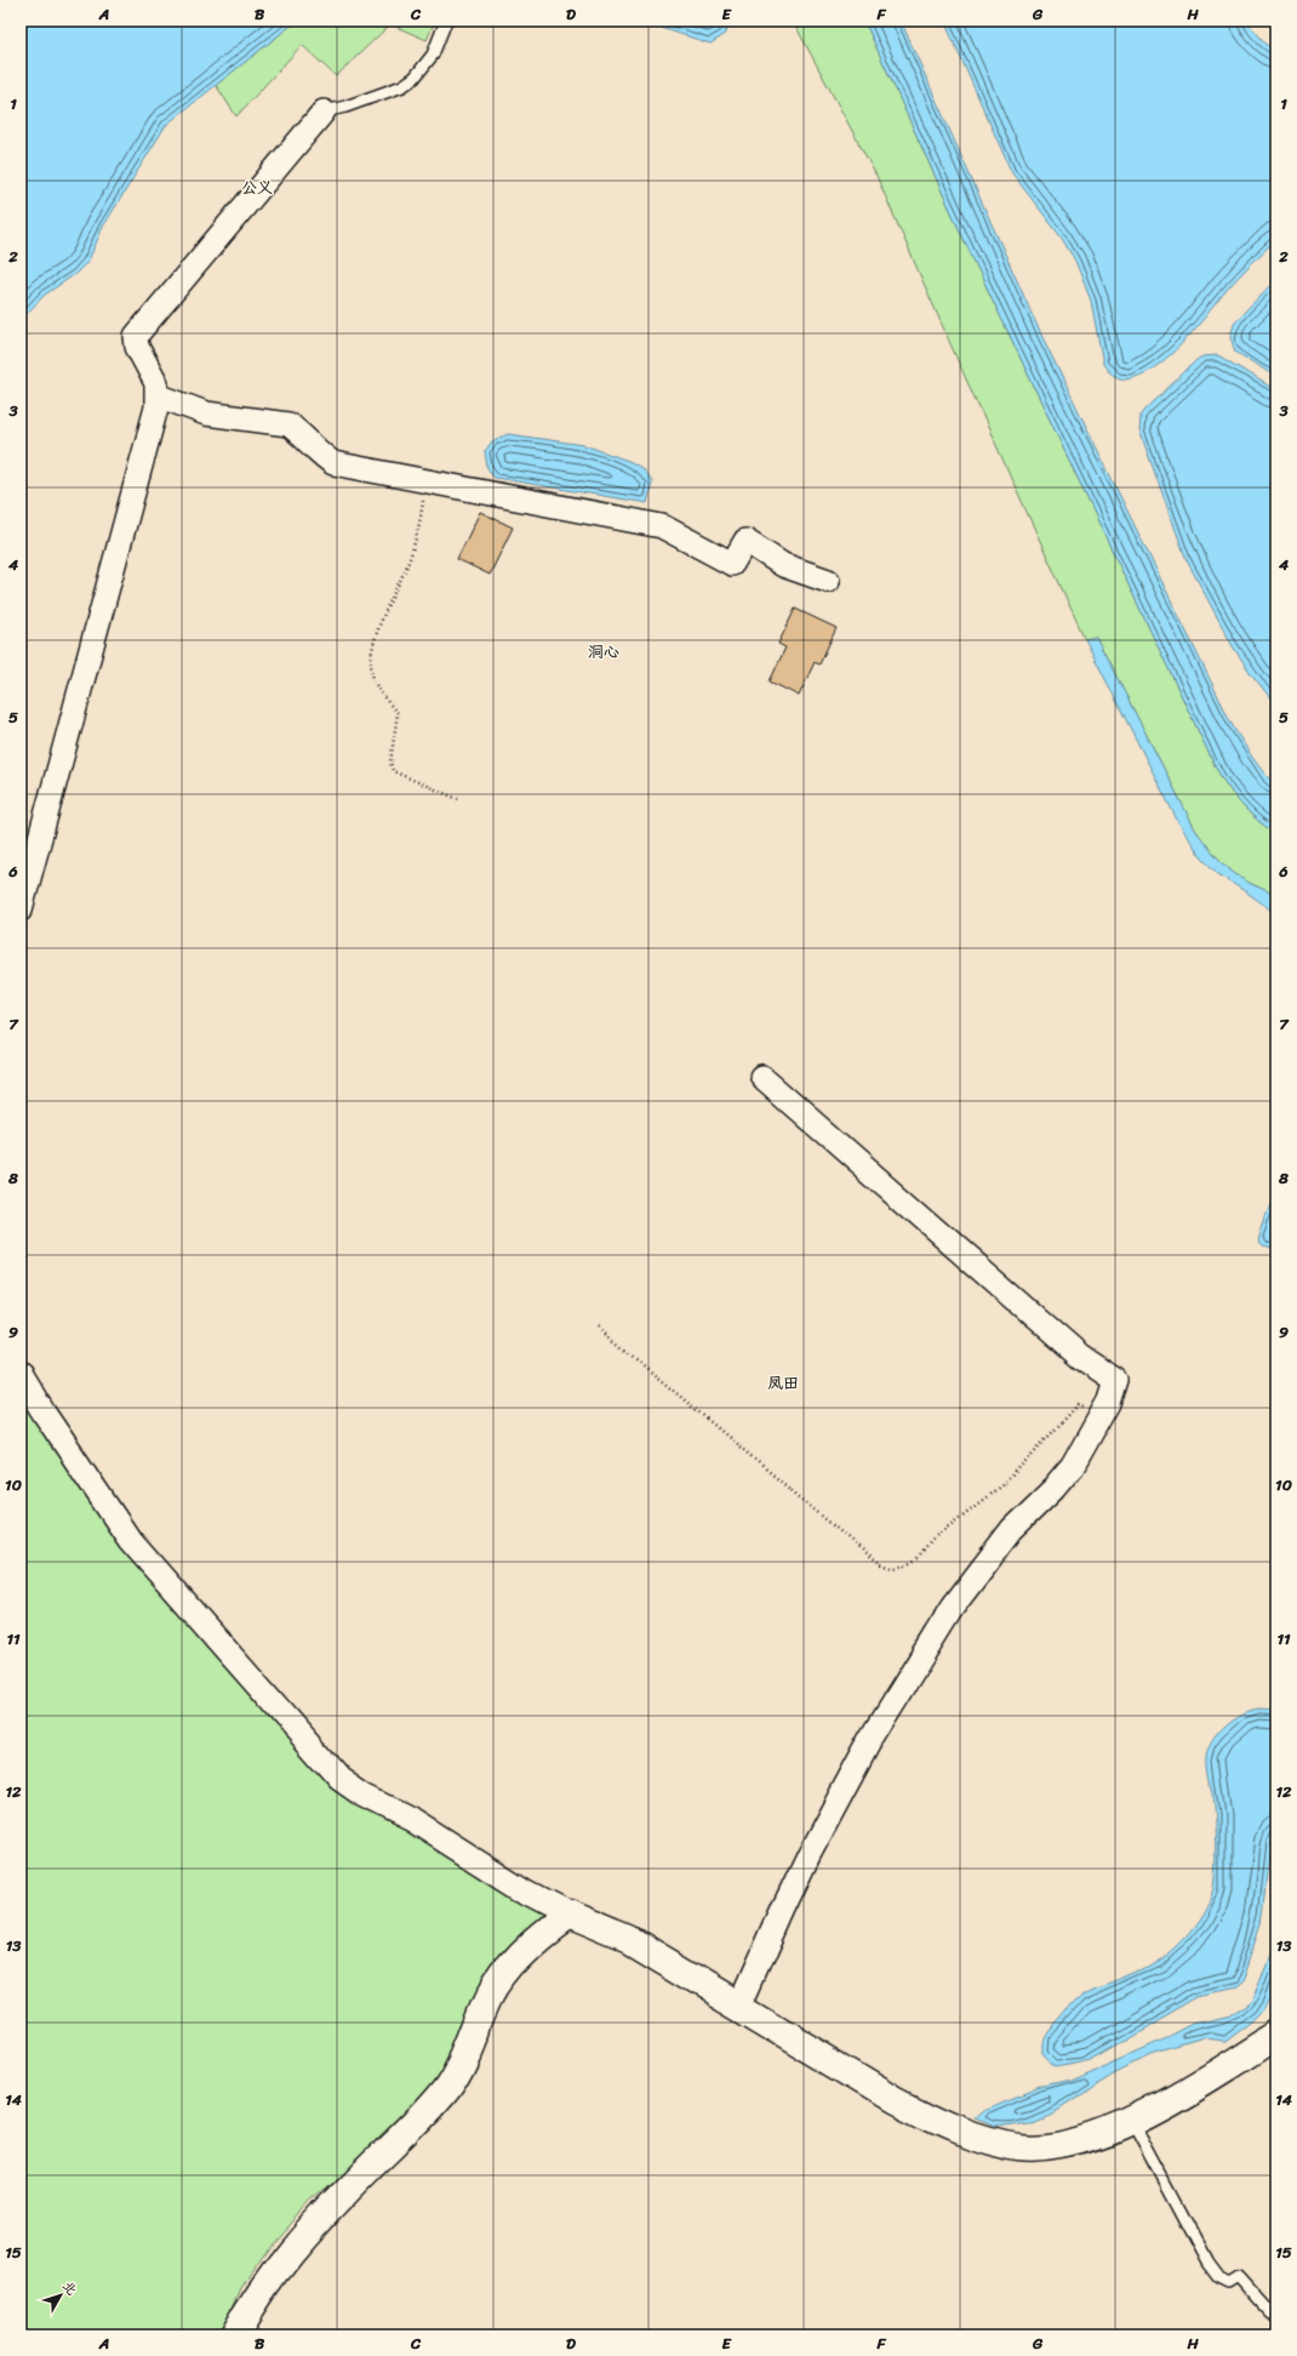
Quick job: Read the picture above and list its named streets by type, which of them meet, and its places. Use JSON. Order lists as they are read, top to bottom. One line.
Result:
{"districts":["公义","洞心","凤田"],"north":"top right","grid":{"columns":["A","B","C","D","E","F","G","H"],"rows":["1","2","3","4","5","6","7","8","9","10","11","12","13","14","15"]}}
